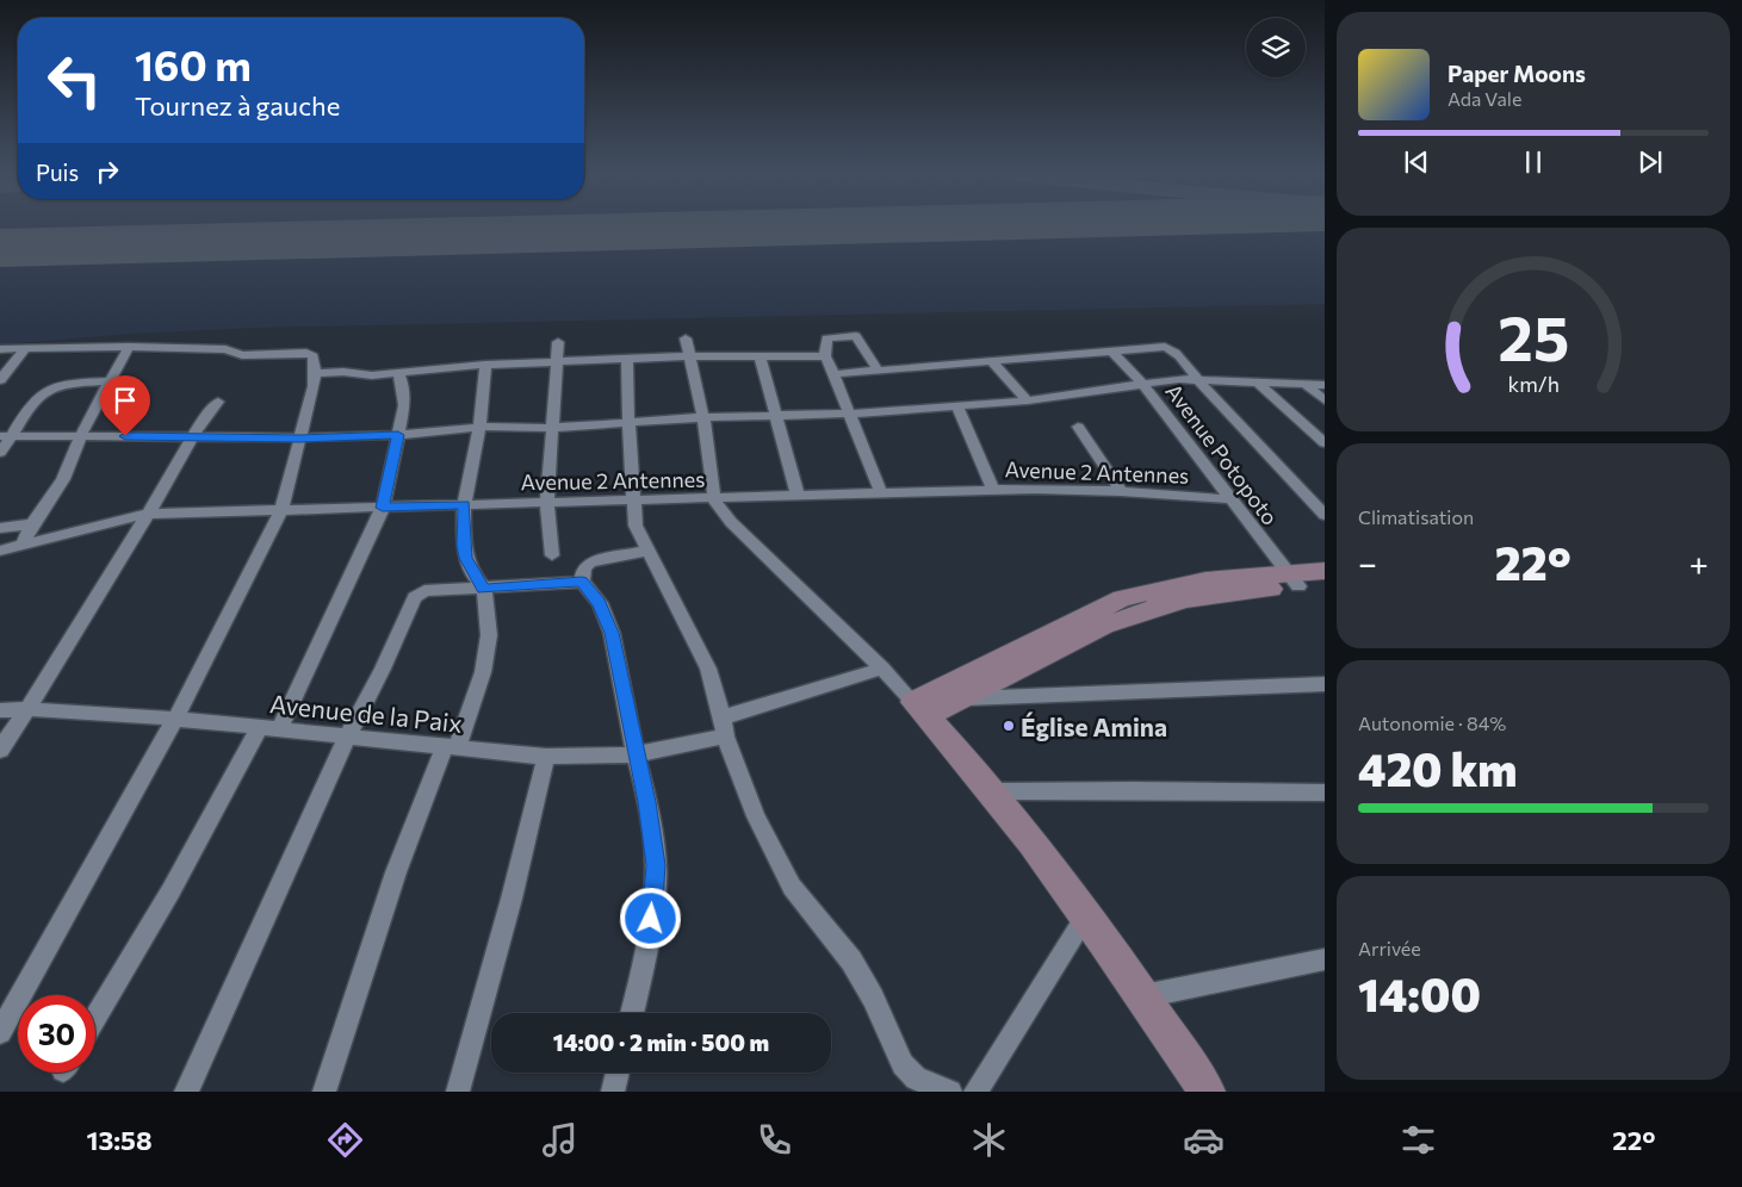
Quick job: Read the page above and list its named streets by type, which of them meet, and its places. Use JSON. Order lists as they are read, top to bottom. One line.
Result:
{"streets":{"street":["Avenue Potopoto","Avenue 2 Antennes","Avenue de la Paix"]},"crossings":[["Avenue Potopoto","Avenue 2 Antennes"]],"places":["Église Amina"],"page":{"turn":["160 m","Tournez à gauche"],"song":["Paper Moons","Ada Vale"],"then":"Puis","tile":["Climatisation",["Autonomie · 84%","420 km"],["Arrivée","14:00"]],"heat":["−","22°","+"],"limit":"30","trip":"14:00 · 2 min · 500 m","tabs":["13:58","22°"],"gauge":["25","km/h"]}}
